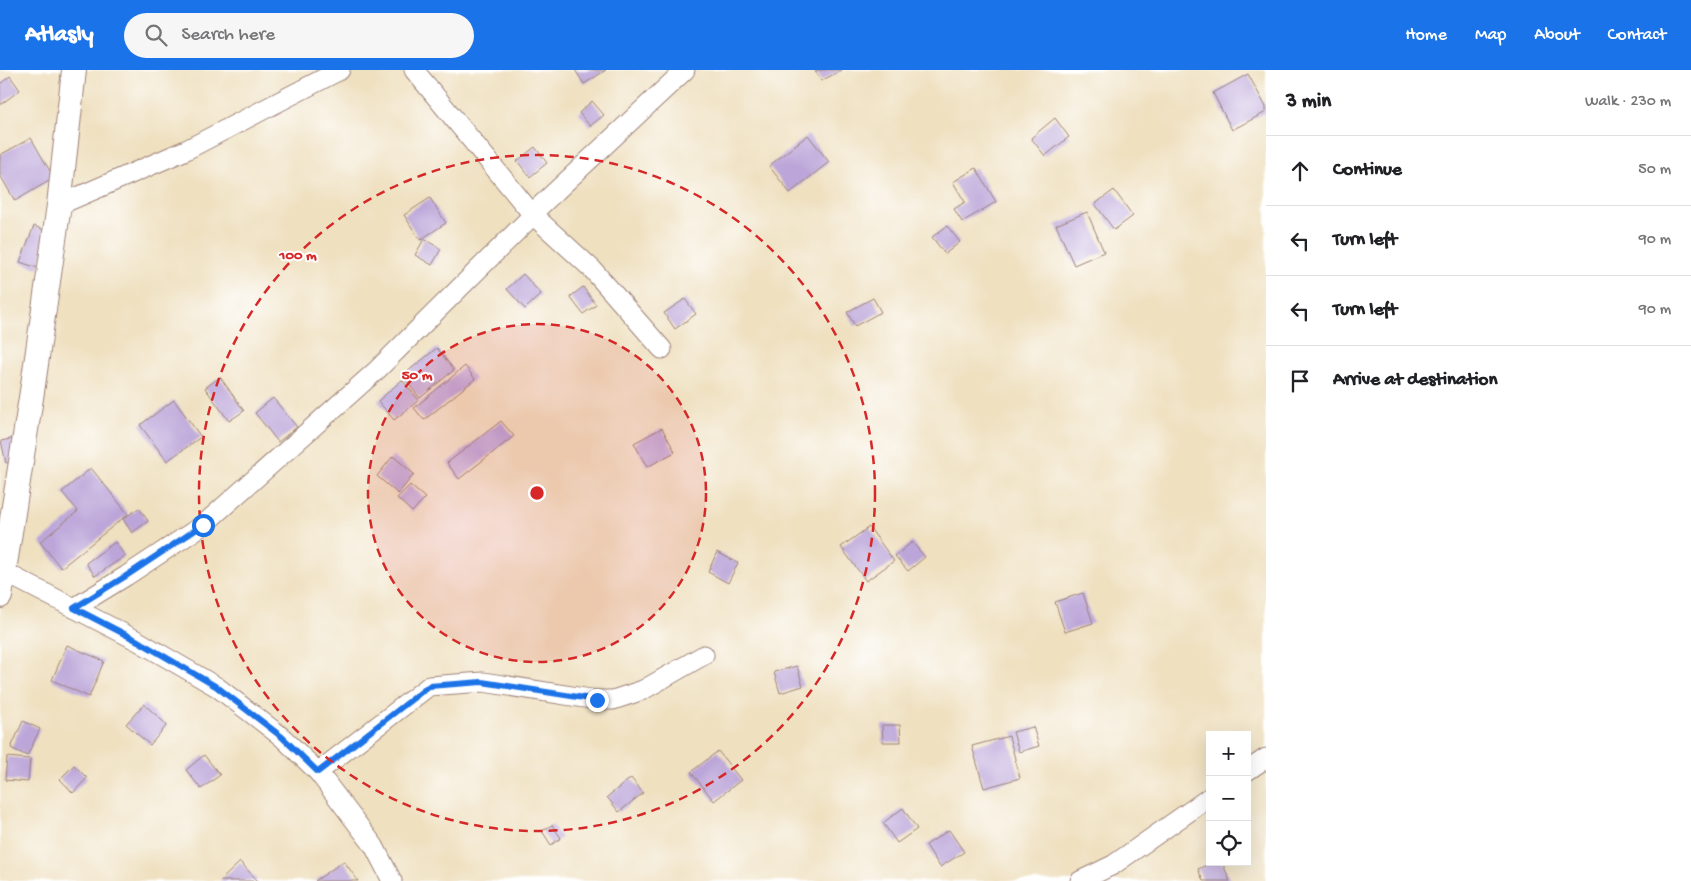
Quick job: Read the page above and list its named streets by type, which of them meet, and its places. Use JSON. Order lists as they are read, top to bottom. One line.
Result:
{"page":{"header":"Atlasly","search":"Search here","nav":["Home","Map","About","Contact"],"heading":["3 min","Walk · 230 m"],"list":[["Continue","50 m"],["Turn left","90 m"],["Turn left","90 m"],"Arrive at destination"],"map_buttons":["+","−"]},"rings":["100 m","50 m"]}
